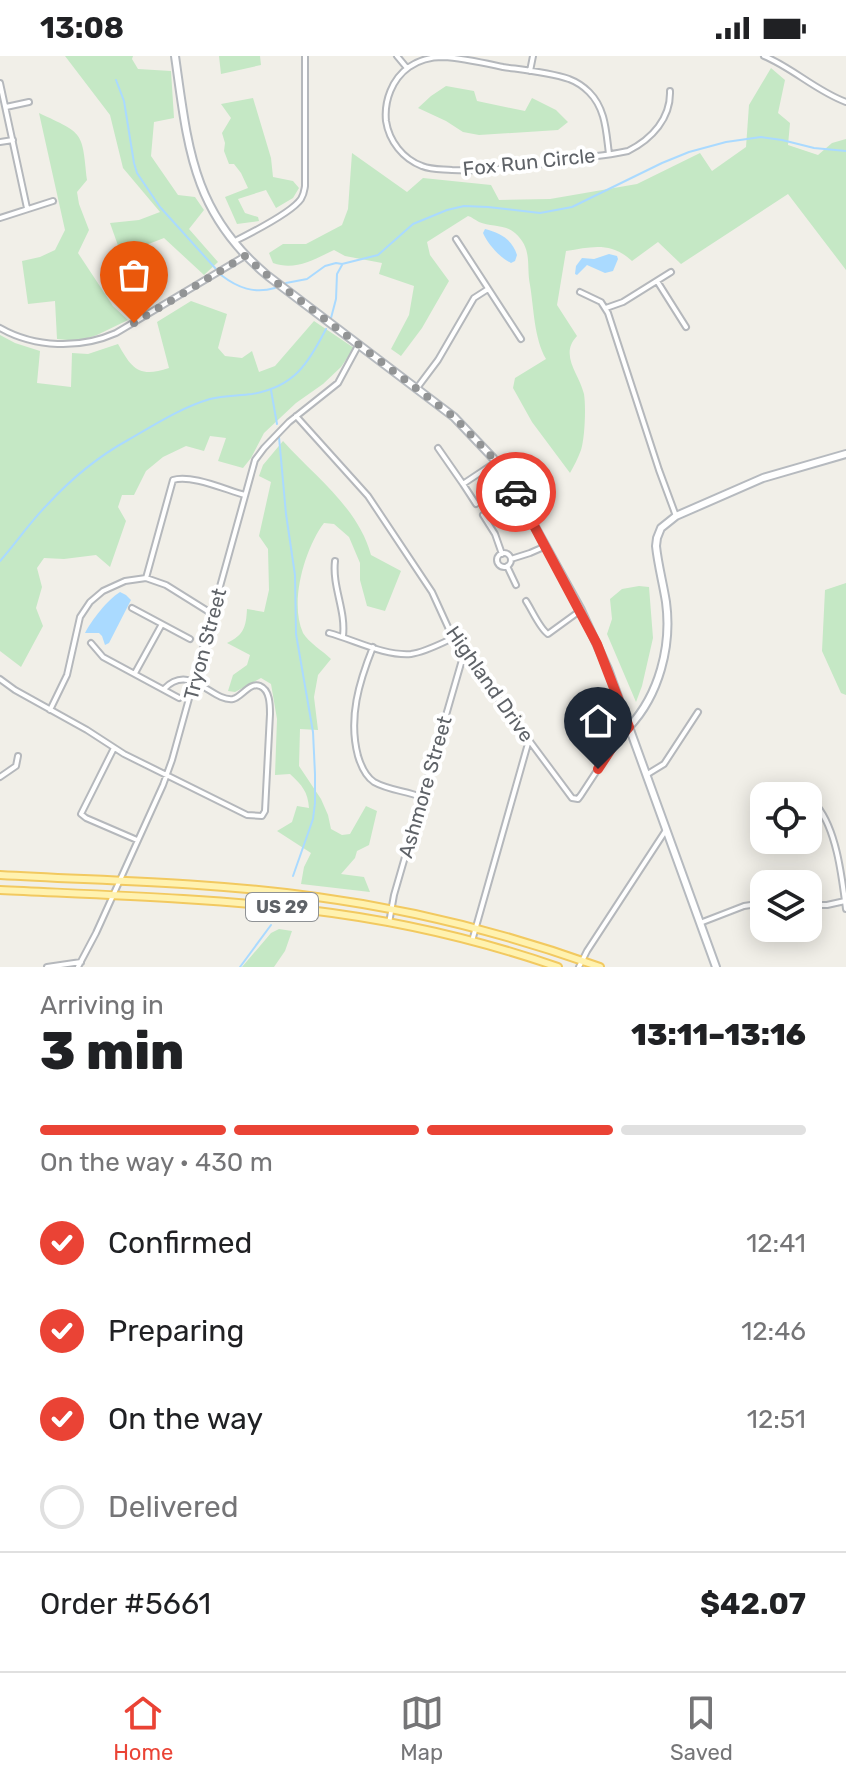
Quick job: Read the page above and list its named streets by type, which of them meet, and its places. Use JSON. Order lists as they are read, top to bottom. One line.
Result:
{"streets":{"main road":["US 29"],"street":["Fox Run Circle","Tryon Street","Highland Drive","Ashmore Street"]},"crossings":[["Tryon Street","Highland Drive"],["Tryon Street","US 29"],["Highland Drive","Ashmore Street"],["Ashmore Street","US 29"]],"page":{"status":"13:08","heading":["3 min","Arriving in","13:11–13:16"],"panel":["Order #5661","$42.07"],"bar":"On the way · 430 m","list":[["Confirmed","12:41"],["Preparing","12:46"],["On the way","12:51"],"Delivered"],"tabs":["Home","Map","Saved"]}}
